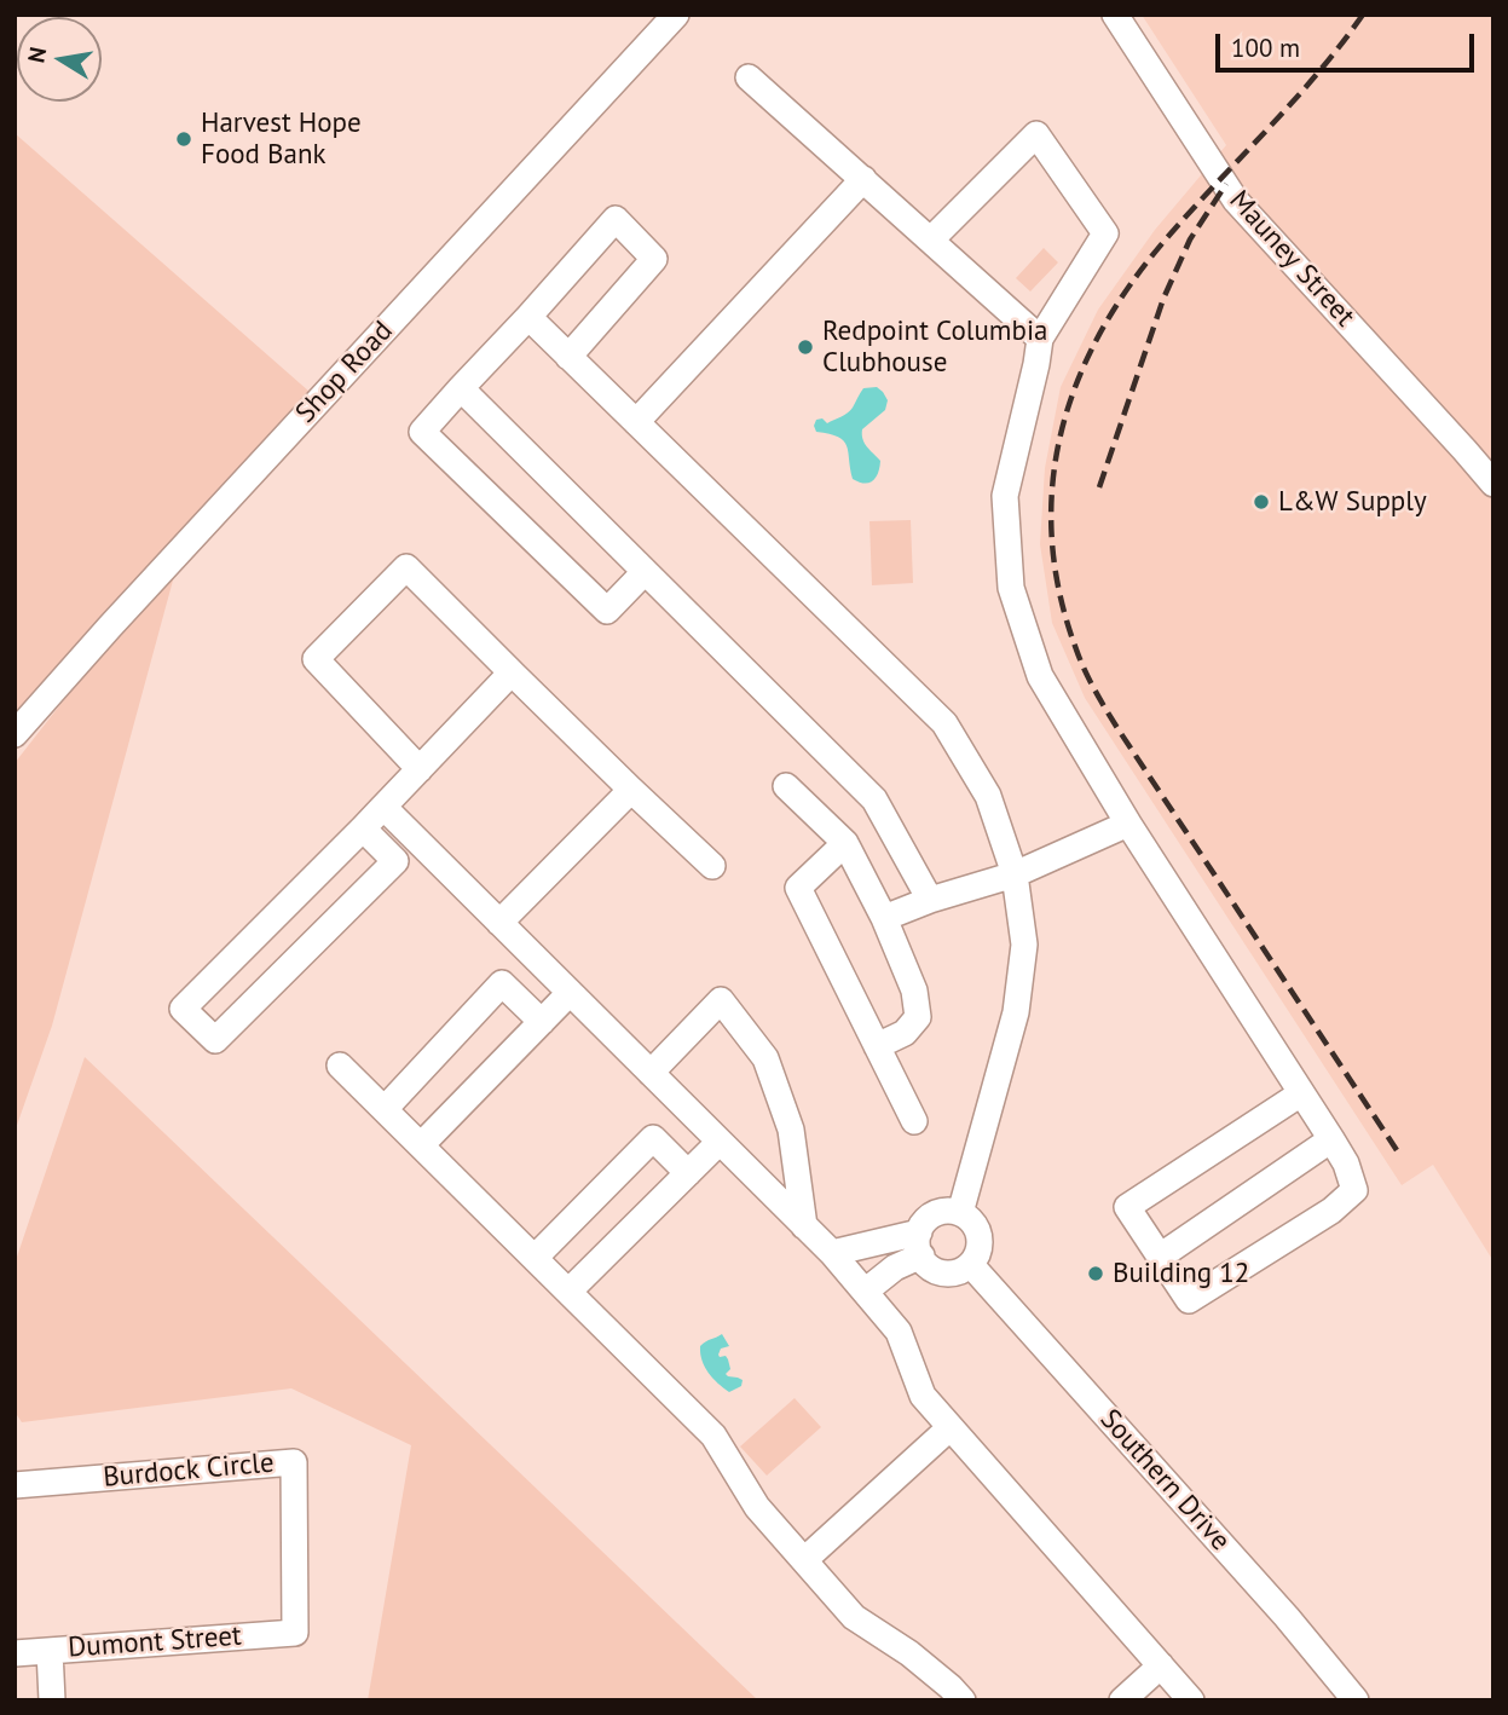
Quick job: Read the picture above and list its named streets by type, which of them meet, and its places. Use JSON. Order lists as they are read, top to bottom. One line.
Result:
{"streets":{"street":["Mauney Street","Shop Road","Burdock Circle","Southern Drive","Dumont Street"]},"crossings":[["Burdock Circle","Dumont Street"]],"places":["Harvest Hope Food Bank","Redpoint Columbia Clubhouse","L&W Supply","Building 12"],"scale_bar":"100 m","north":"left"}
